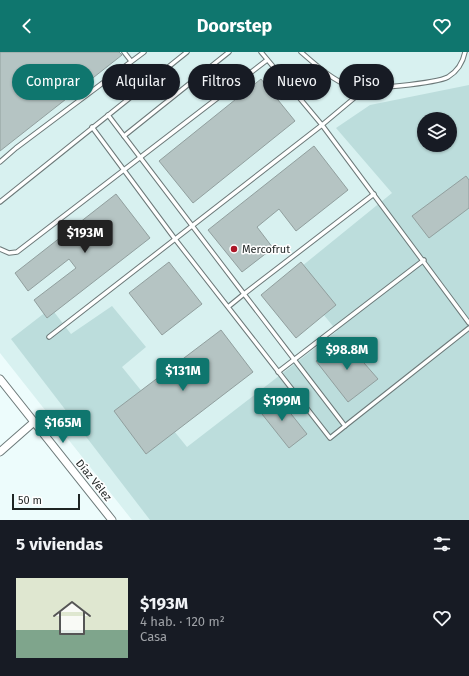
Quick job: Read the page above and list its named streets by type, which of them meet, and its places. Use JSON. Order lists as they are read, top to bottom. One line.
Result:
{"streets":{"street":["Díaz Vélez"]},"places":["Mercofrut"],"scale_bar":"50 m","page":{"header":"Doorstep","chip":["Comprar","Alquilar","Filtros","Nuevo","Piso"],"price":["$193M","$98.8M","$131M","$199M","$165M"],"scale":"50 m","heading":"5 viviendas","list":[{"name":"$193M","note":"4 hab. · 120 m² · Casa"}]}}
